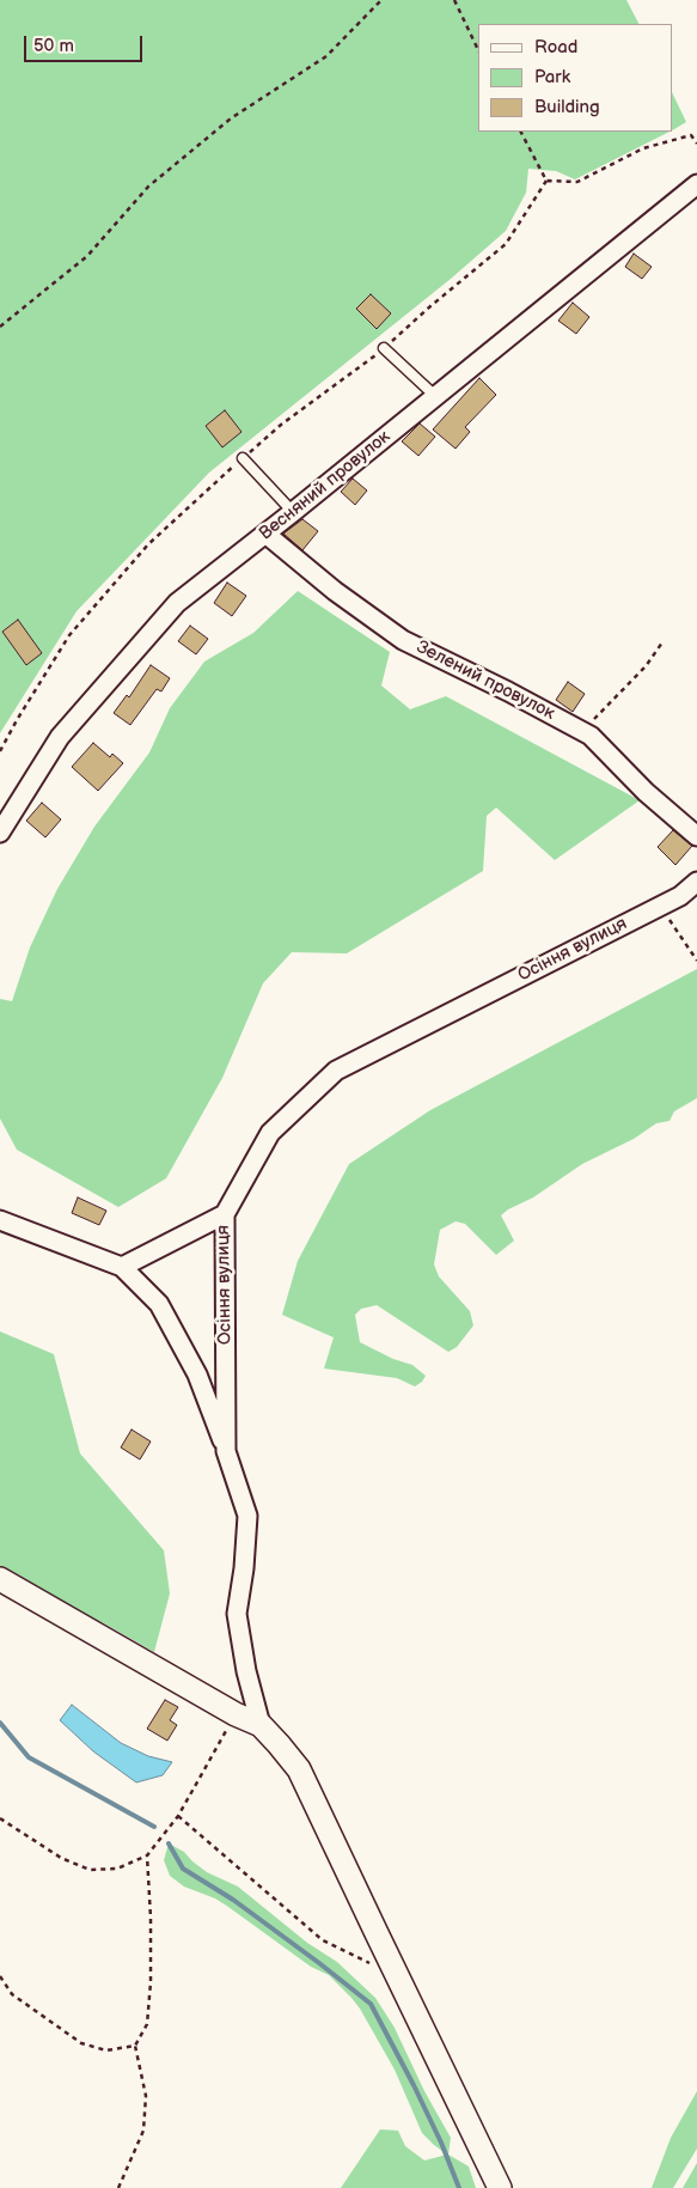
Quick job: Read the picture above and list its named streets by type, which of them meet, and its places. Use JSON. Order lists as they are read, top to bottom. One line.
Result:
{"streets":{"street":["Весняний провулок","Зелений провулок","Осіння вулиця"]},"crossings":[["Весняний провулок","Зелений провулок"]],"legend":["Road","Park","Building"],"scale_bar":"50 m"}
